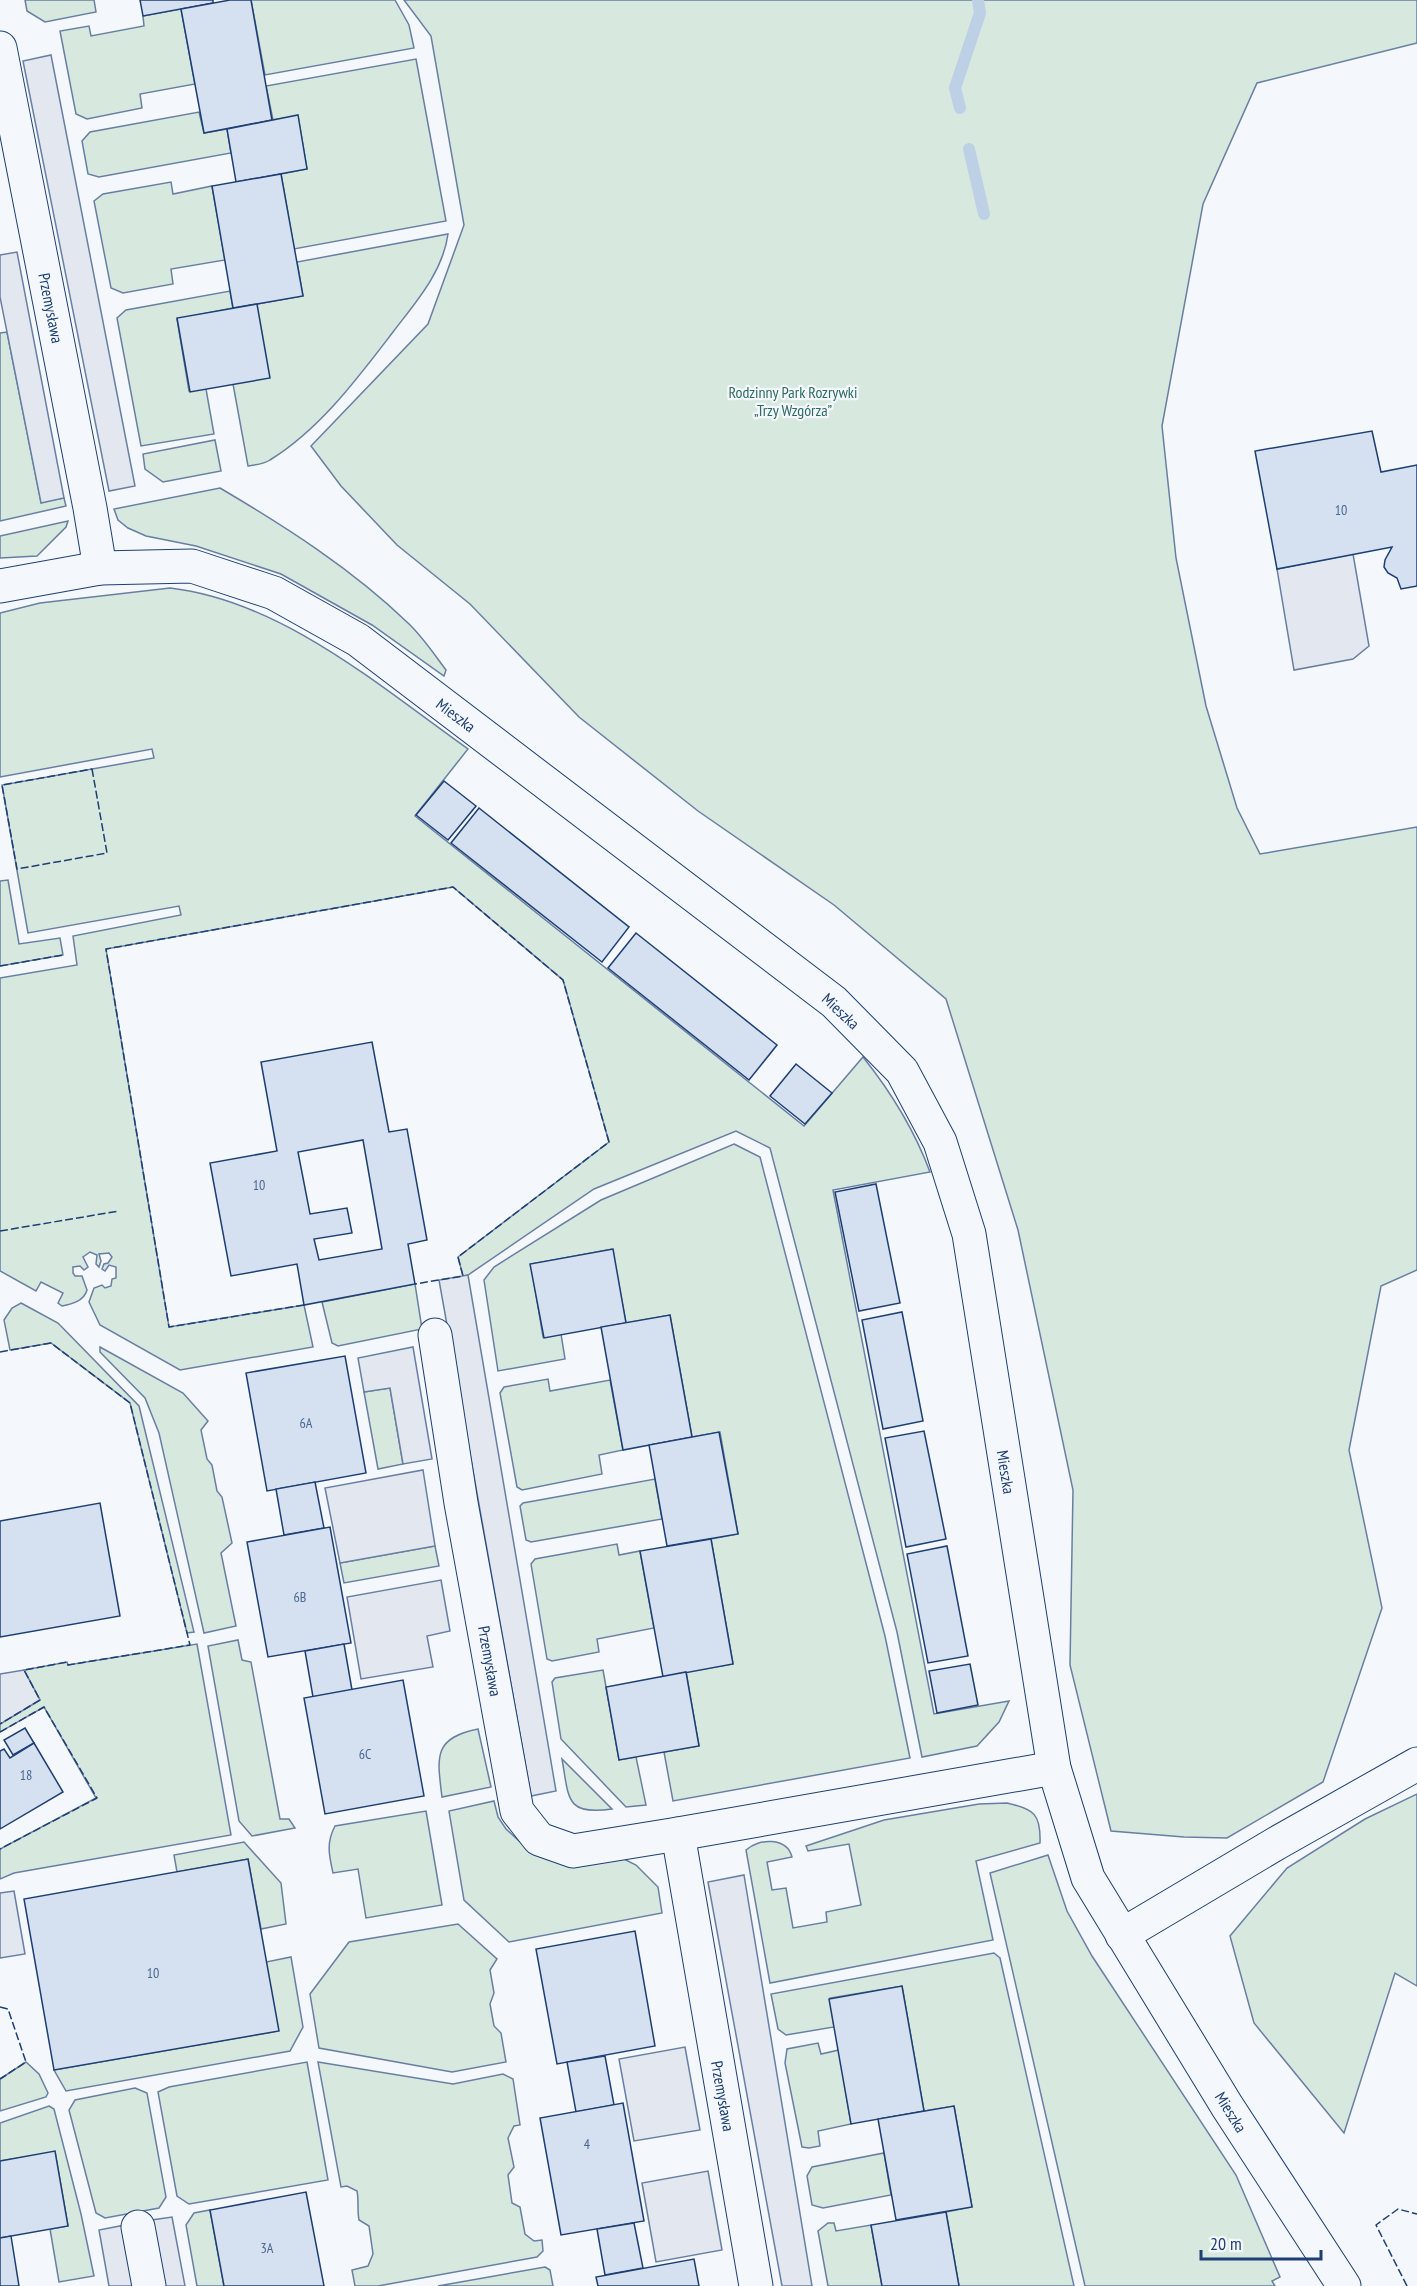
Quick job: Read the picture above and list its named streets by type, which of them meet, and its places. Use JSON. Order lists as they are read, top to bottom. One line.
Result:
{"streets":{"street":["Przemysława","Mieszka"]},"crossings":[["Przemysława","Mieszka"]],"parks":["Rodzinny Park Rozrywki „Trzy Wzgórza”"],"house_numbers":["10","10","6A","6B","6C","18","10","4","3A"],"scale_bar":"20 m"}
